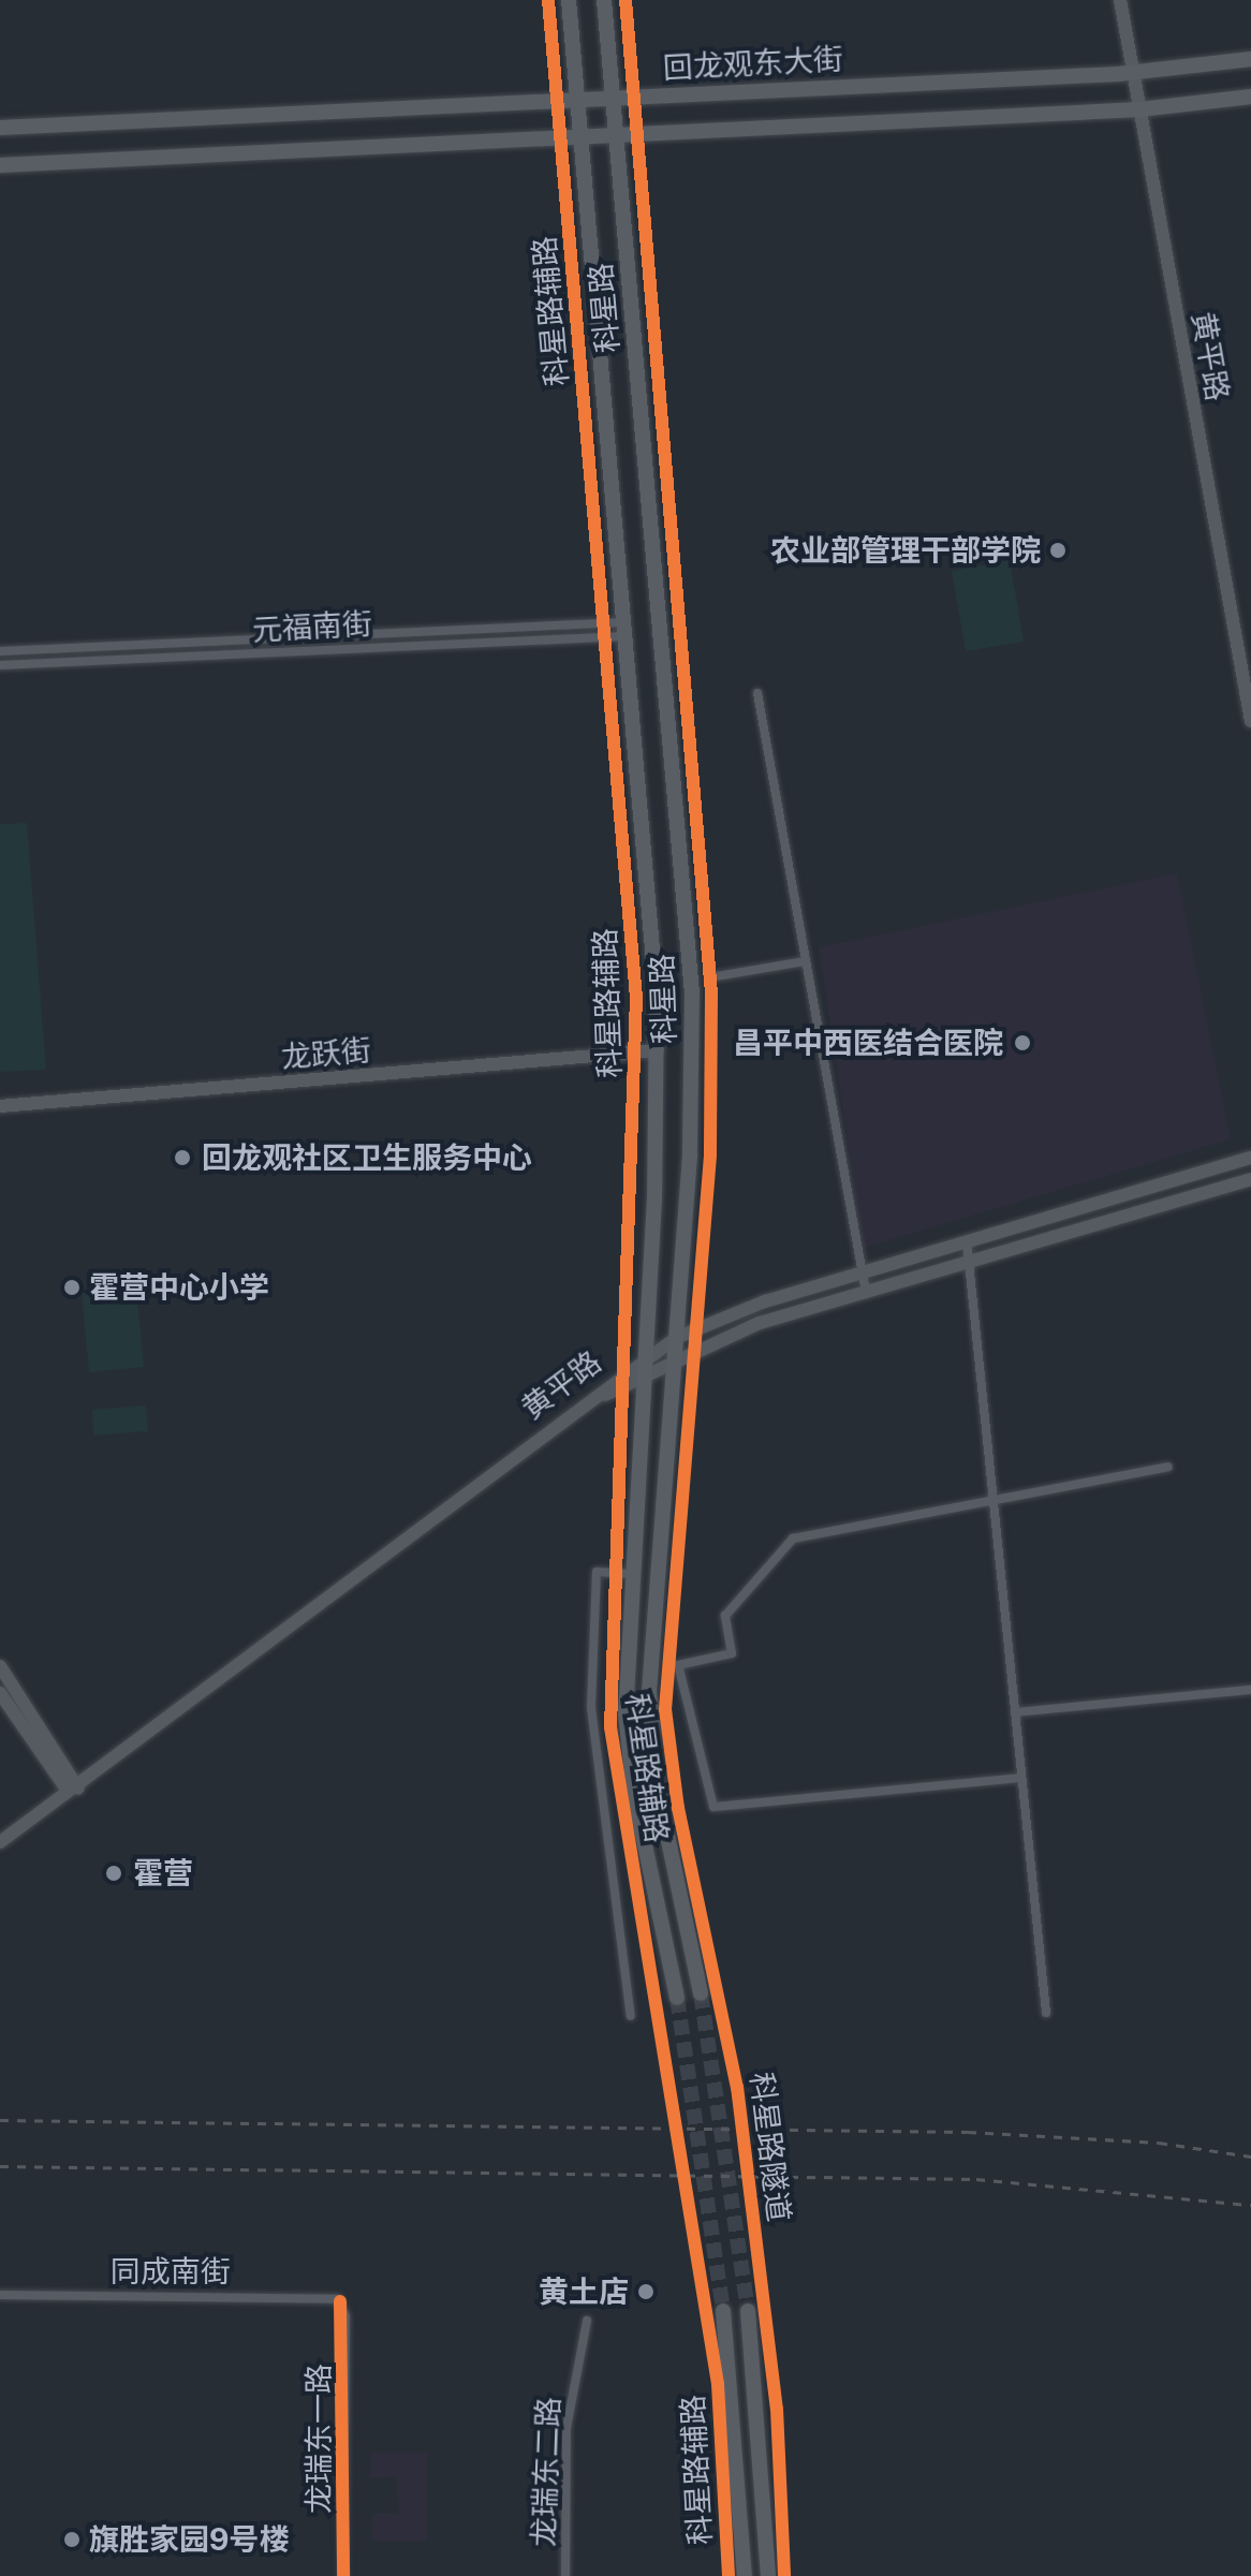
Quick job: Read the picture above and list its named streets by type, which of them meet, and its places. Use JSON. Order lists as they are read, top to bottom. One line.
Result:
{"streets":{"main road":["回龙观东大街","科星路","黄平路","龙跃街"],"street":["元福南街","同成南街","龙瑞东一路","龙瑞东二路"],"cycle path":["科星路辅路"]},"crossings":[["回龙观东大街","科星路"],["回龙观东大街","黄平路"],["科星路","黄平路"],["科星路","元福南街"],["科星路","龙跃街"],["同成南街","龙瑞东一路"]],"places":["农业部管理干部学院","昌平中西医结合医院","回龙观社区卫生服务中心","霍营中心小学","霍营","黄土店","旗胜家园9号楼"]}
